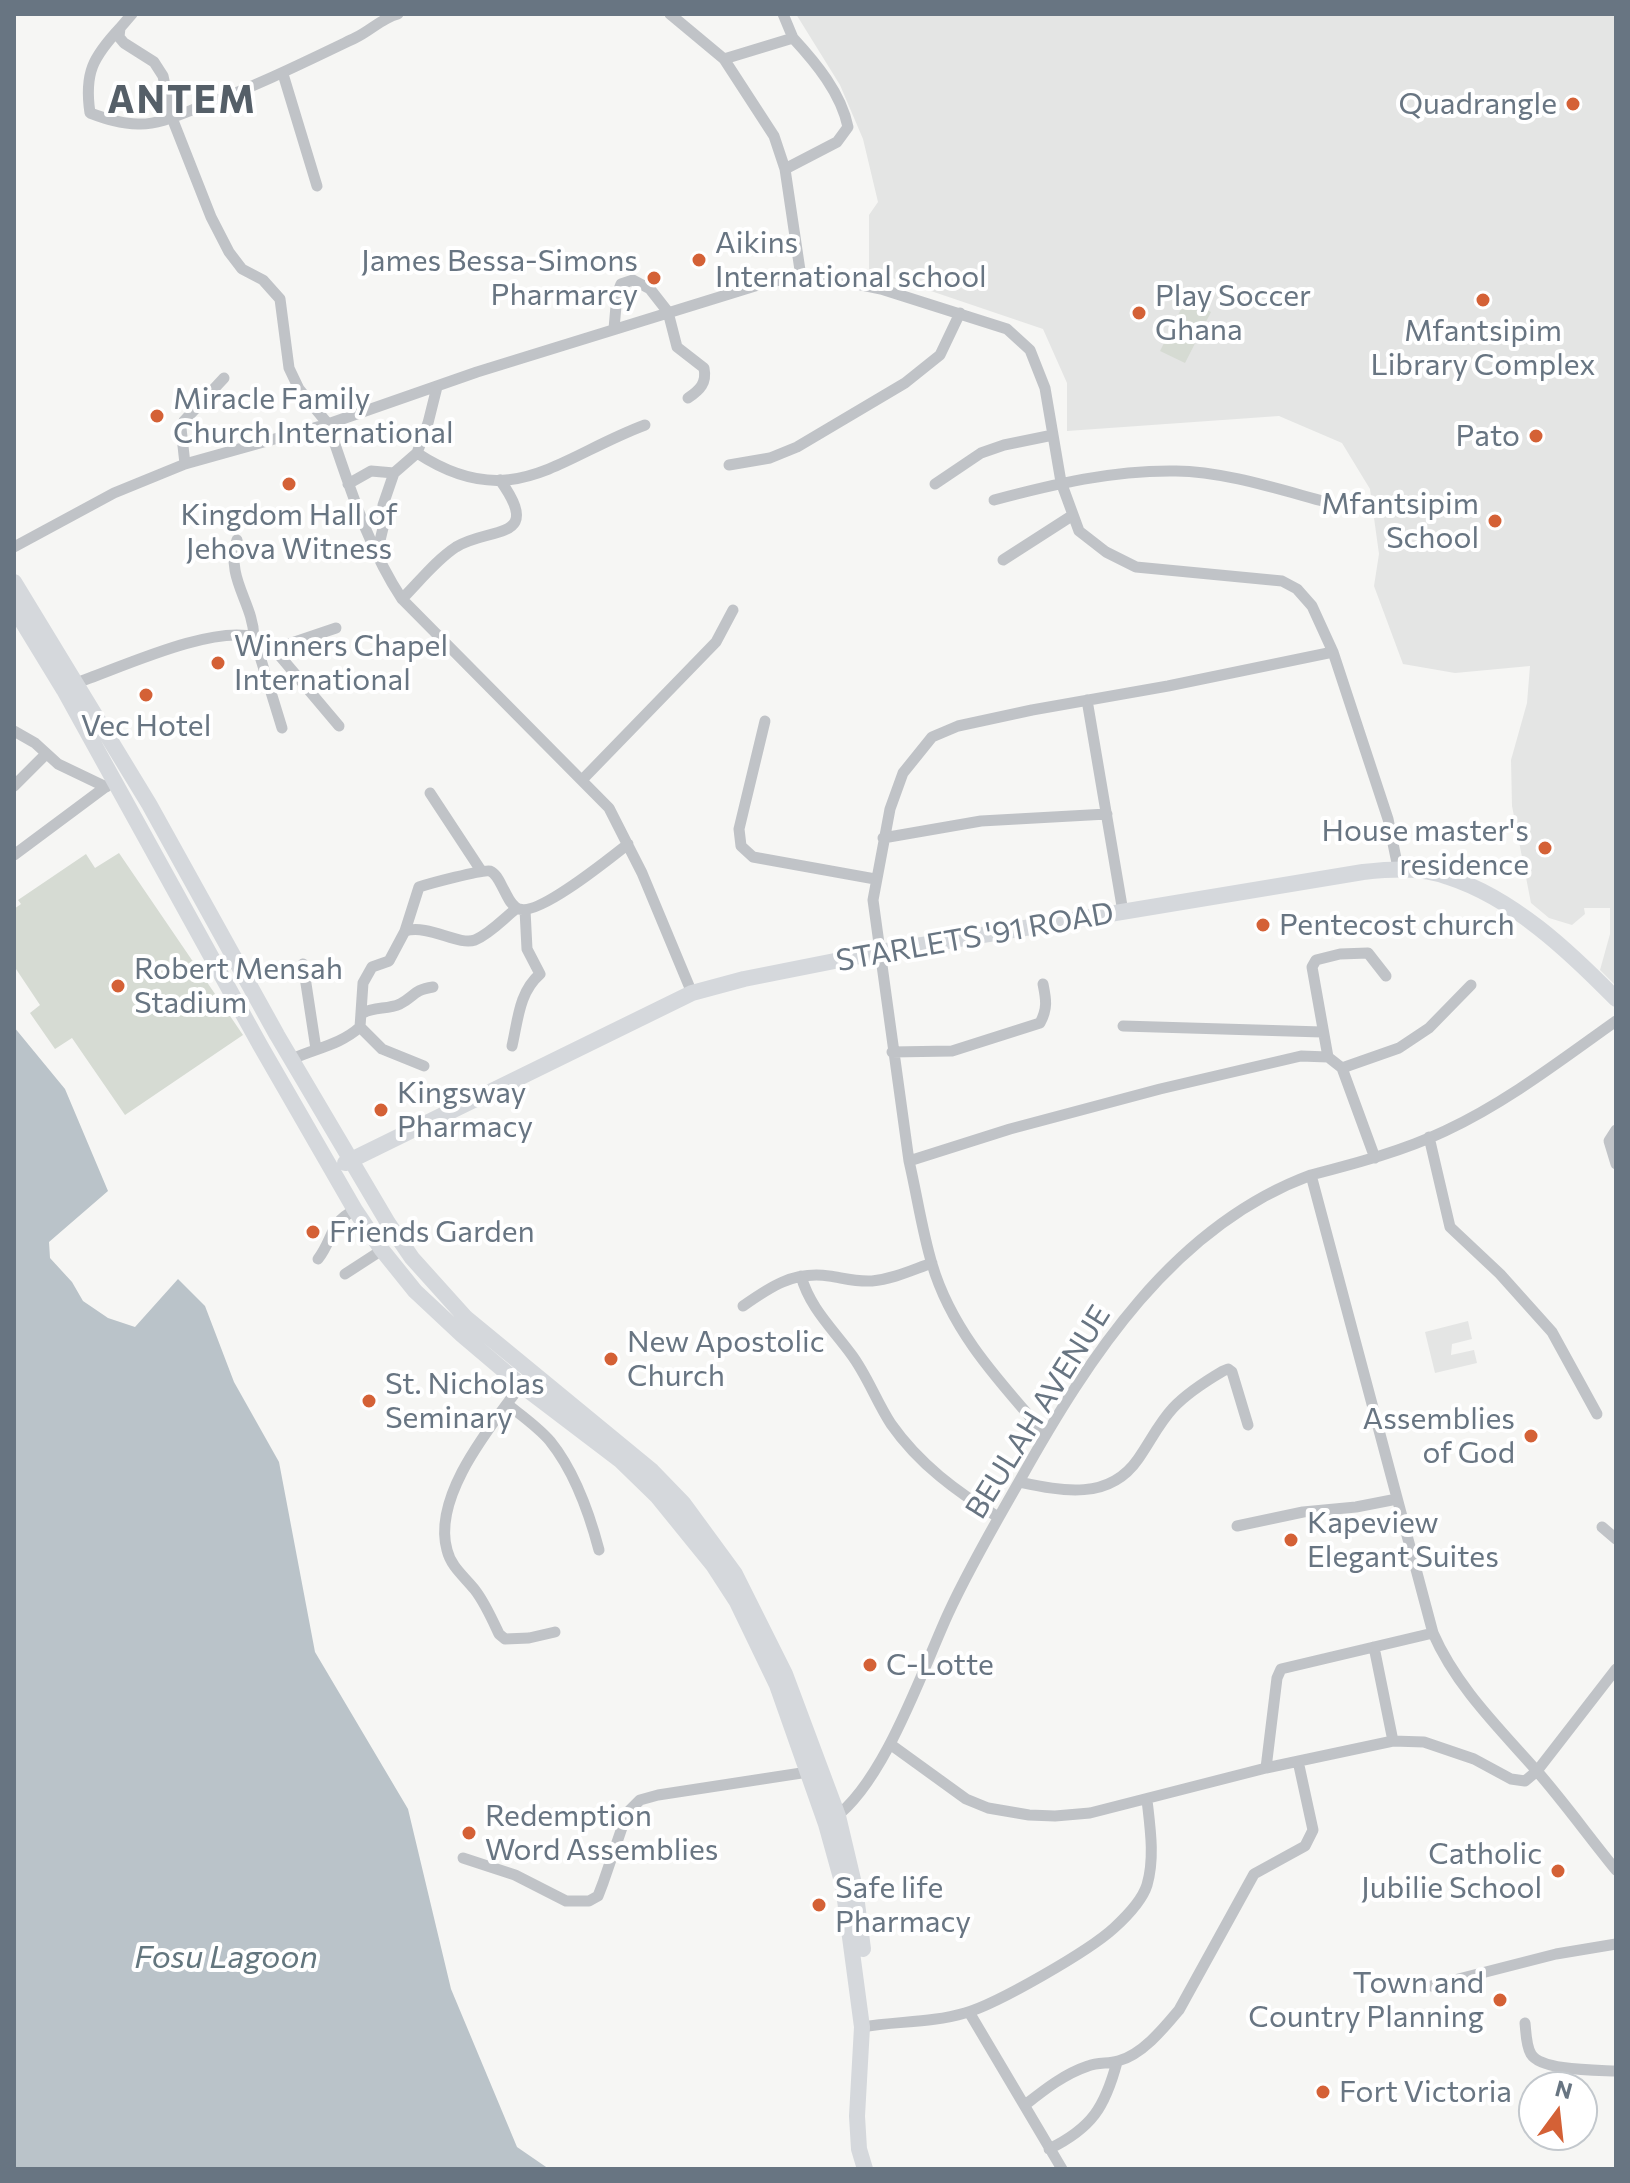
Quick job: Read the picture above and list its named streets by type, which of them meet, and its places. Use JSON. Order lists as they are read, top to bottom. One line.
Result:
{"streets":{"street":["STARLETS '91 ROAD","BEULAH AVENUE"]},"districts":["ANTEM"],"water":["Fosu Lagoon"],"places":["Quadrangle","Aikins International school","James Bessa-Simons Pharmarcy","Mfantsipim Library Complex","Play Soccer Ghana","Miracle Family Church International","Pato","Kingdom Hall of Jehova Witness","Mfantsipim School","Winners Chapel International","Vec Hotel","House master's residence","Pentecost church","Robert Mensah Stadium","Kingsway Pharmacy","Friends Garden","New Apostolic Church","St. Nicholas Seminary","Assemblies of God","Kapeview Elegant Suites","C-Lotte","Redemption Word Assemblies","Catholic Jubilie School","Safe life Pharmacy","Town and Country Planning","Fort Victoria"],"north":"top"}
